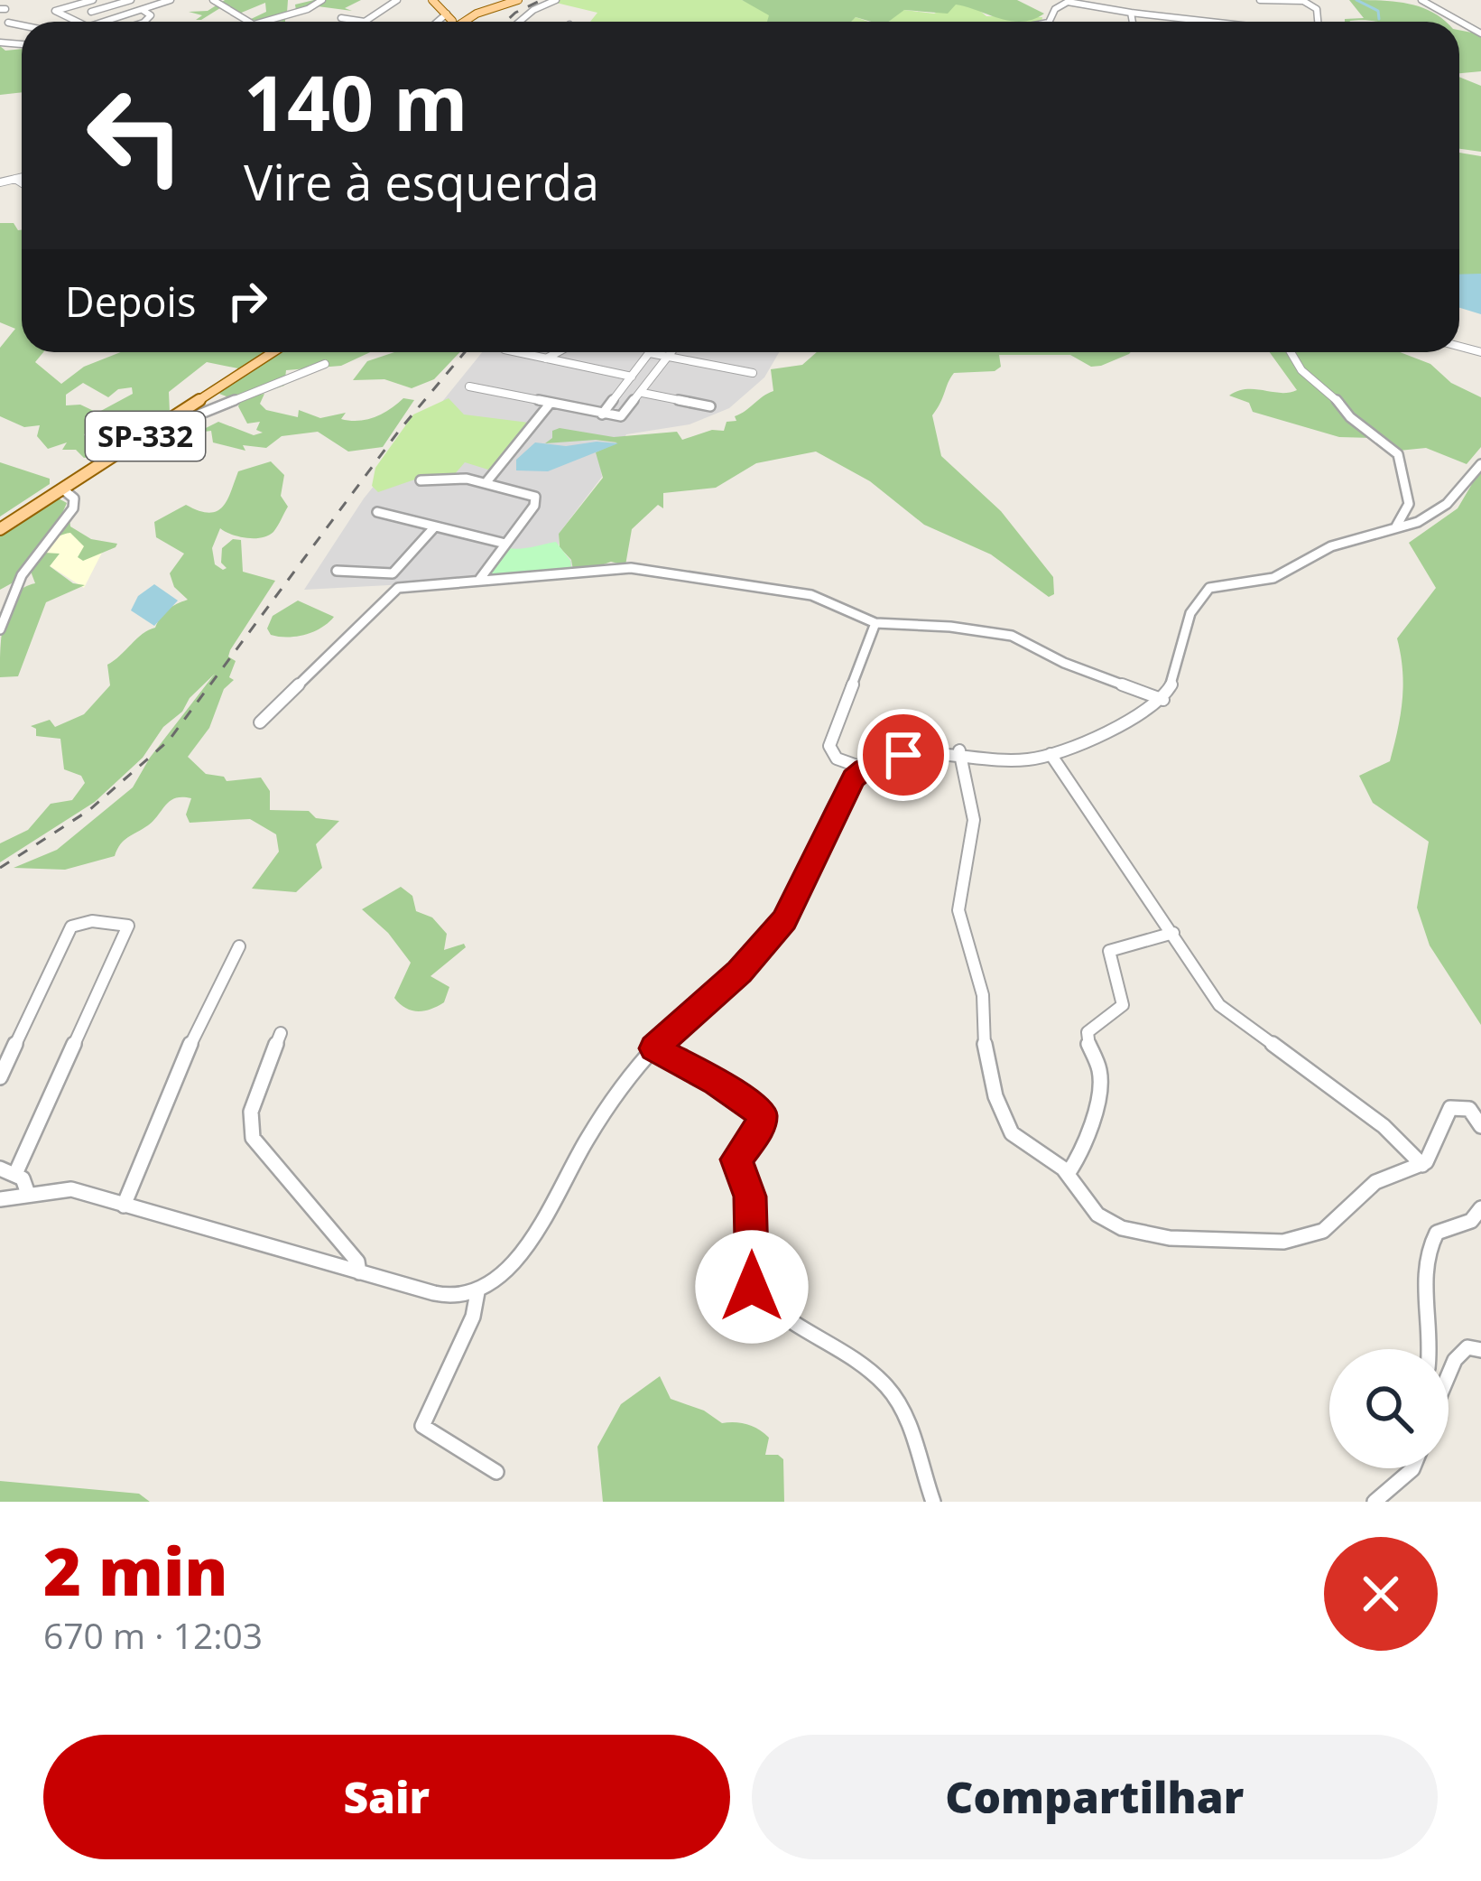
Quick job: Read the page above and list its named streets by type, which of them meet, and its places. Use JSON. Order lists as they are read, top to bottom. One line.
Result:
{"streets":{"main road":["SP-332"]},"page":{"turn":["140 m","Vire à esquerda"],"then":"Depois","heading":["2 min","670 m · 12:03"],"buttons":["Sair","Compartilhar"]}}
